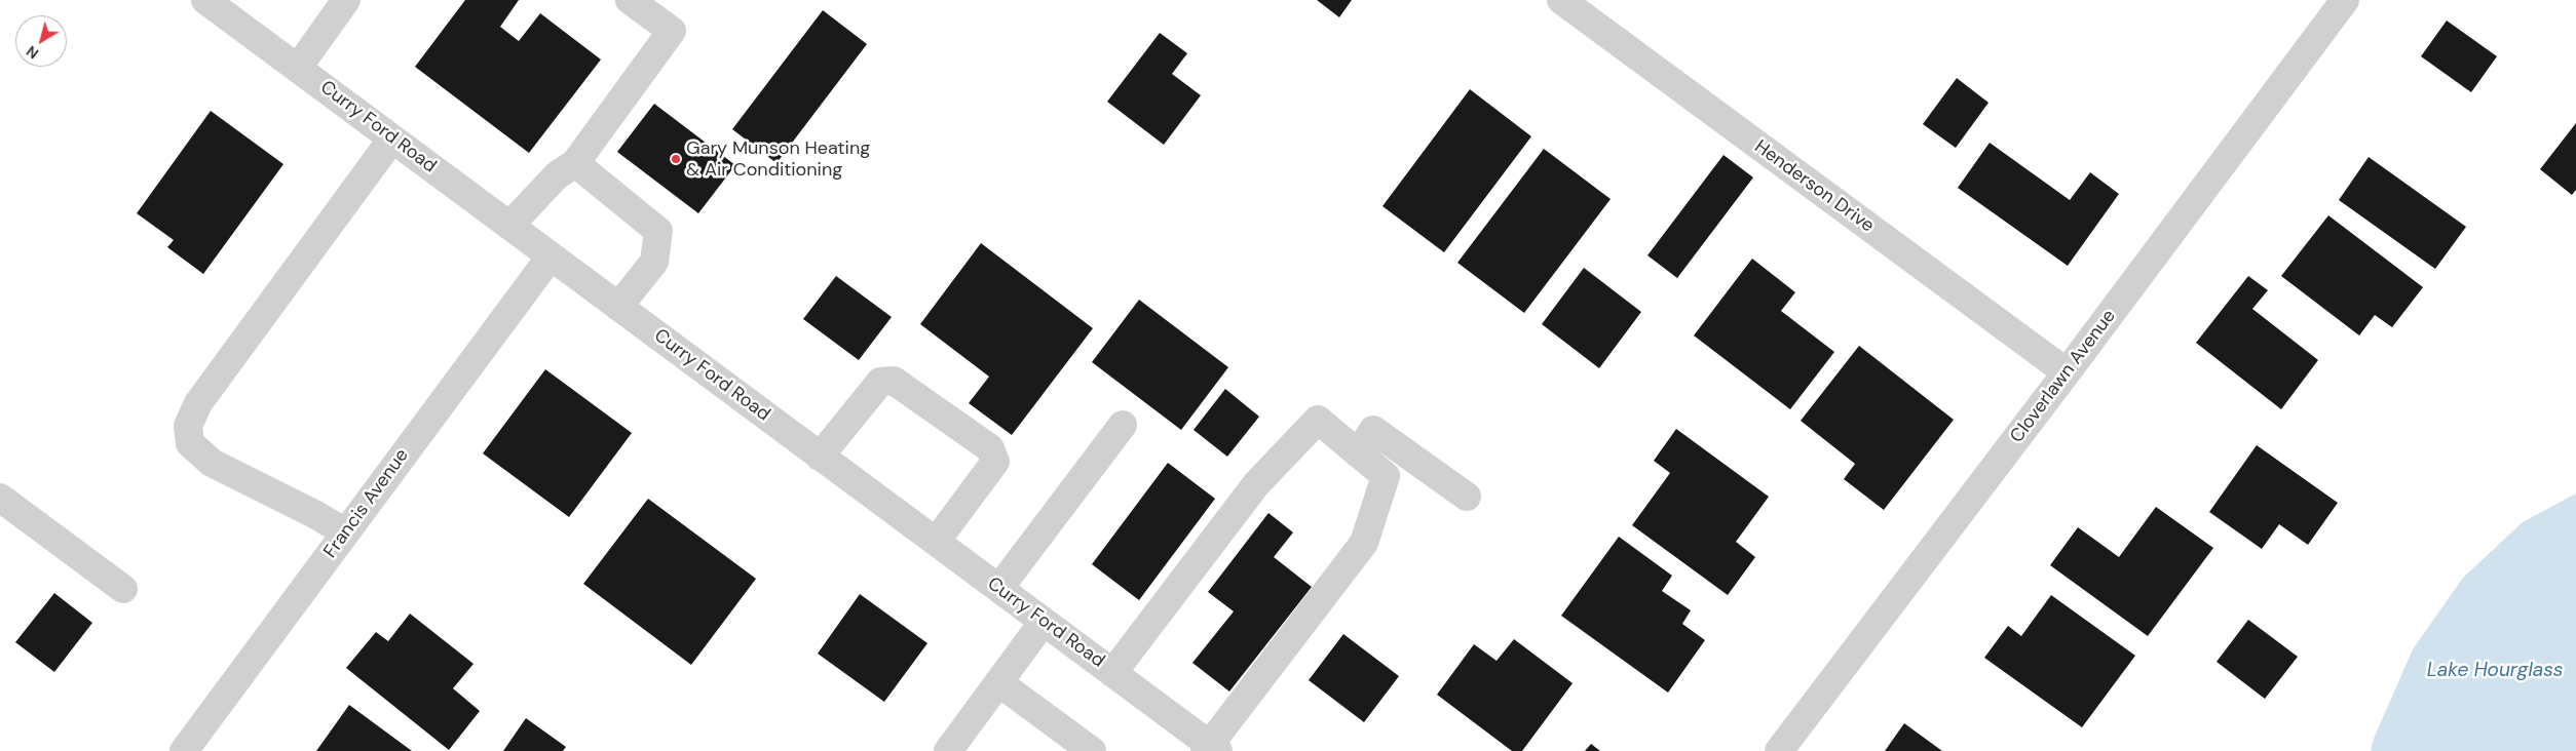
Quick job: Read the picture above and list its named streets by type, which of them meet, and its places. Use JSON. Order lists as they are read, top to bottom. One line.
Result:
{"streets":{"street":["Curry Ford Road","Henderson Drive","Cloverlawn Avenue","Francis Avenue"]},"crossings":[["Curry Ford Road","Francis Avenue"],["Henderson Drive","Cloverlawn Avenue"]],"water":["Lake Hourglass"],"places":["Gary Munson Heating & Air Conditioning"],"north":"bottom left"}
